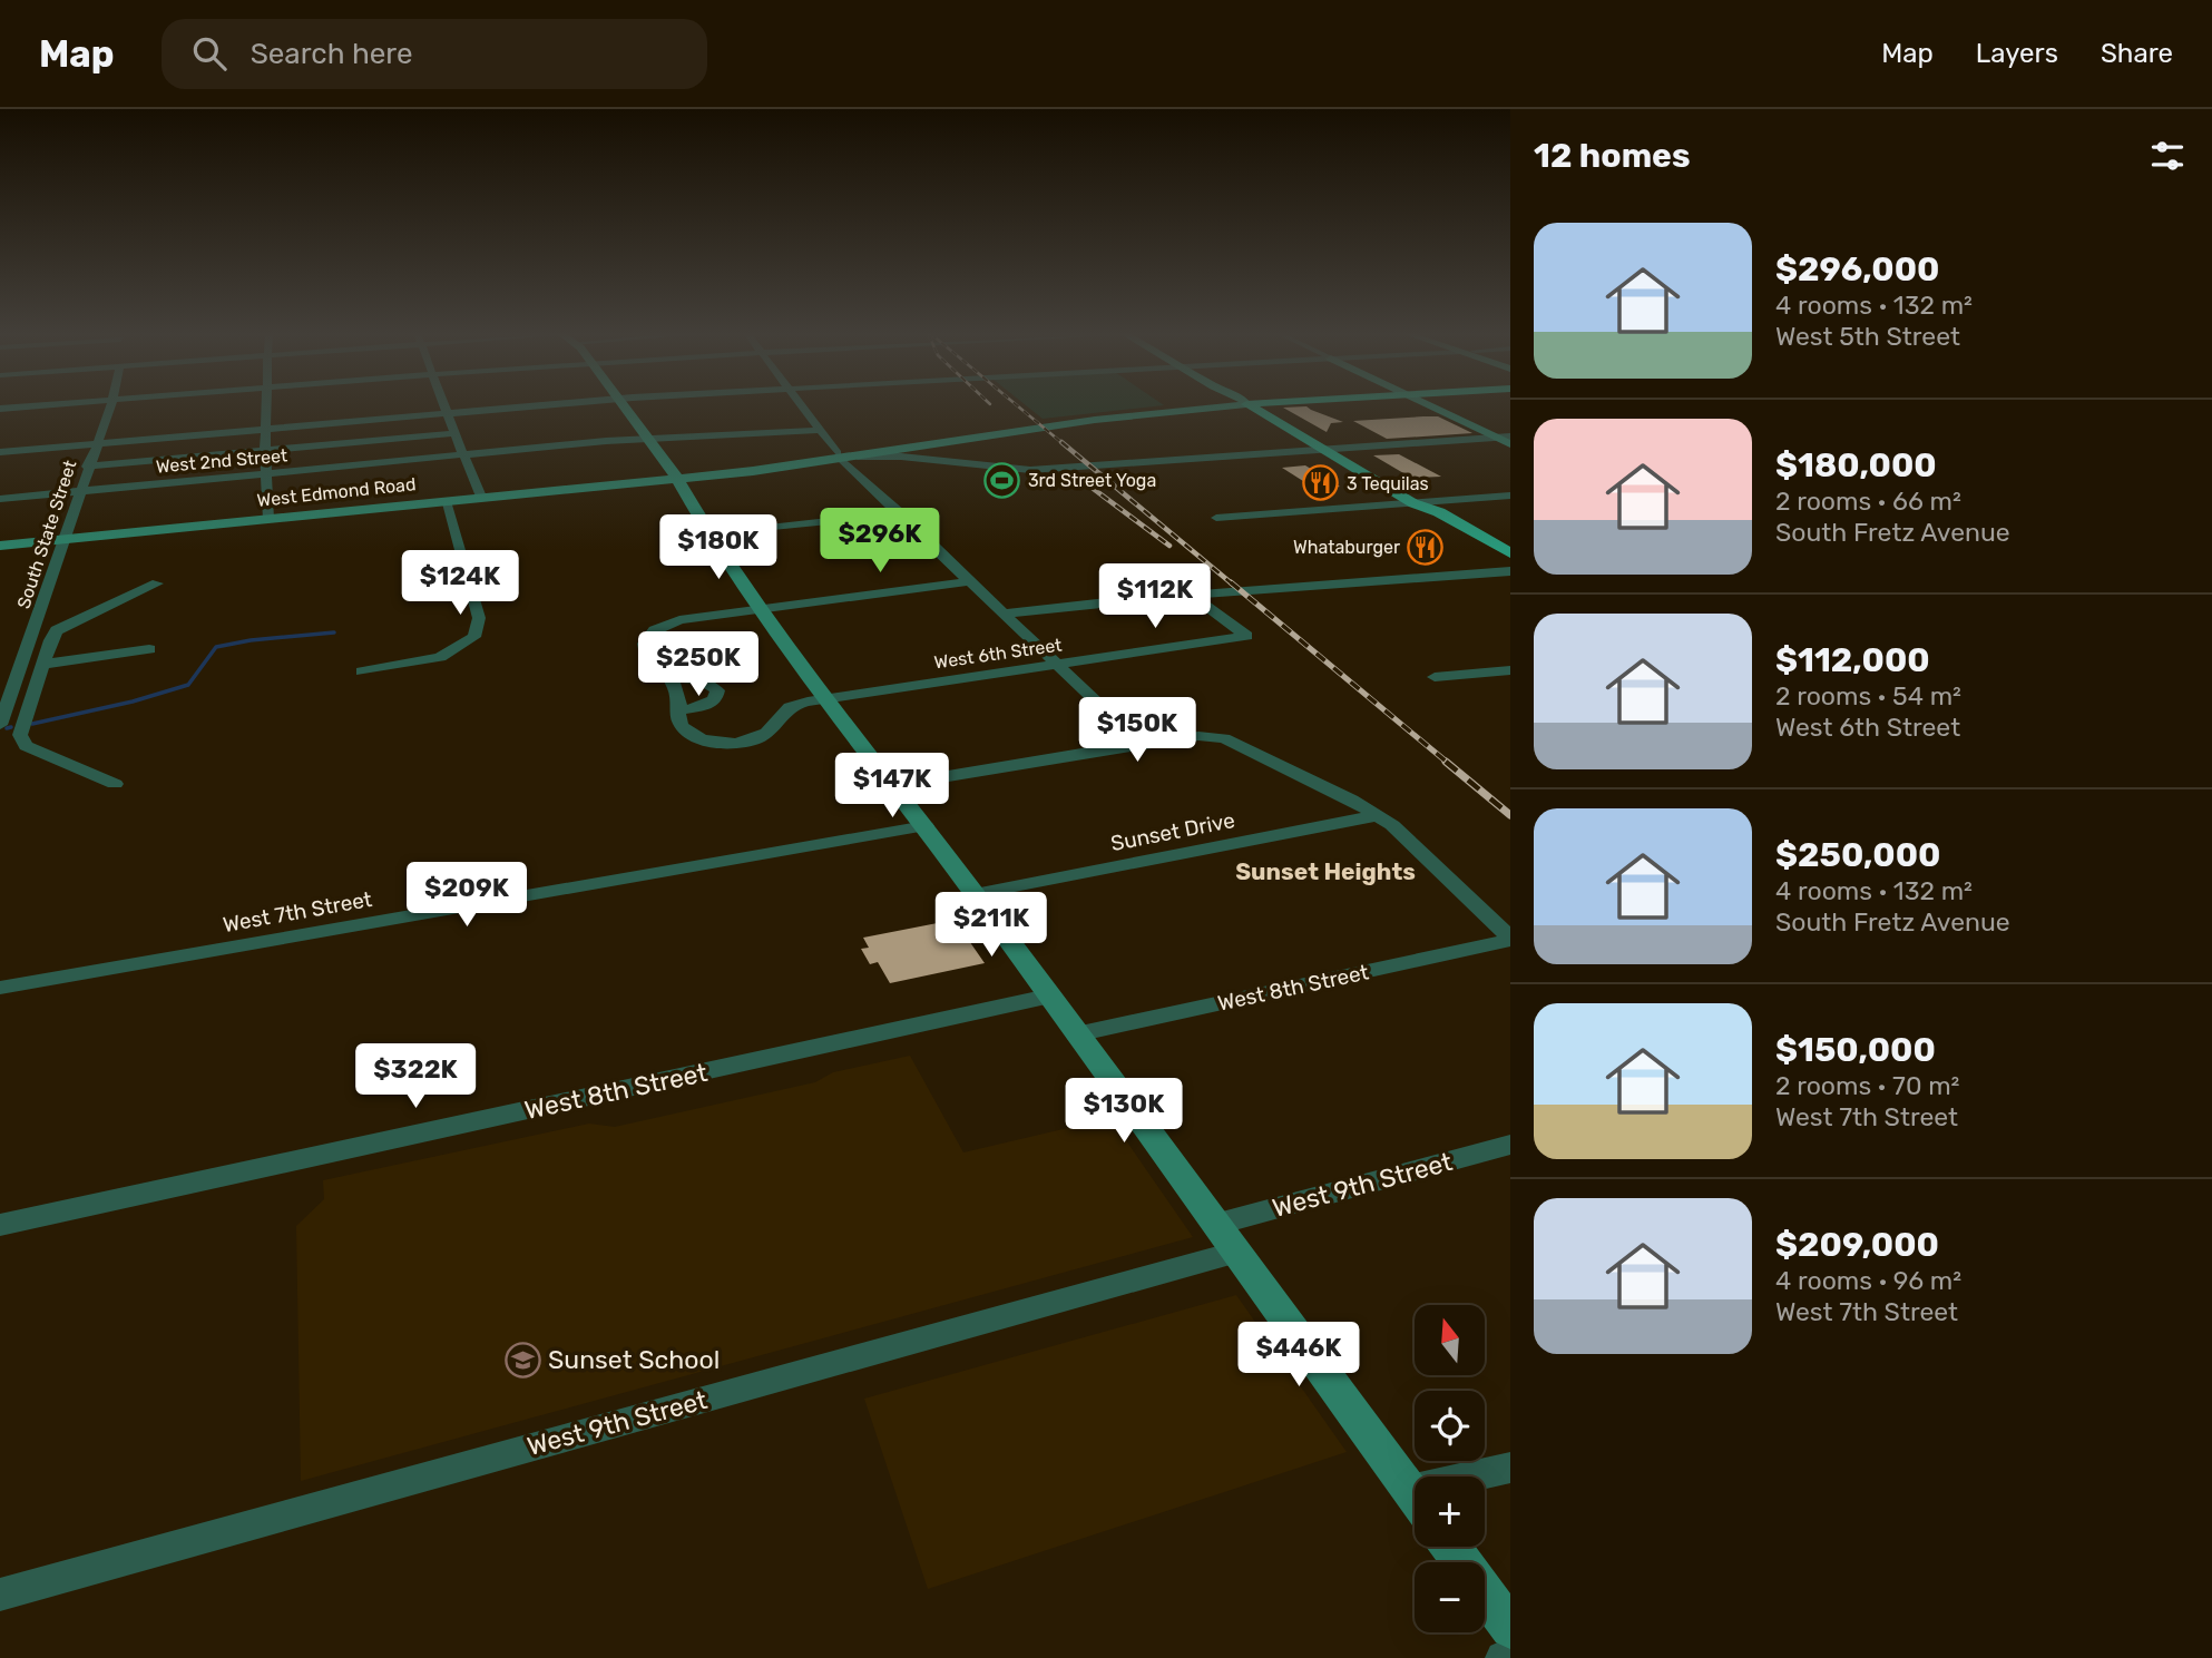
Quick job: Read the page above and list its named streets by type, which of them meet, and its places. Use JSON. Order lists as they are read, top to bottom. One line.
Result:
{"streets":{"main road":["West Edmond Road"],"street":["West 2nd Street","South State Street","West 6th Street","Sunset Drive","West 7th Street","West 8th Street","West 9th Street"]},"crossings":[["West 2nd Street","South State Street"],["West Edmond Road","South State Street"]],"districts":["Sunset Heights"],"places":{"sports":["3rd Street Yoga"],"restaurant":["3 Tequilas","Whataburger"],"school or university":["Sunset School"]},"north":"top","page":{"header":"Map","search":"Search here","nav":["Map","Layers","Share"],"heading":"12 homes","list":[{"name":"$296,000","note":"4 rooms · 132 m² · West 5th Street"},{"name":"$180,000","note":"2 rooms · 66 m² · South Fretz Avenue"},{"name":"$112,000","note":"2 rooms · 54 m² · West 6th Street"},{"name":"$250,000","note":"4 rooms · 132 m² · South Fretz Avenue"},{"name":"$150,000","note":"2 rooms · 70 m² · West 7th Street"},{"name":"$209,000","note":"4 rooms · 96 m² · West 7th Street"}],"price":["$296K","$180K","$124K","$112K","$250K","$150K","$147K","$209K","$211K","$322K","$130K","$446K"],"map_buttons":["+","−"]}}
